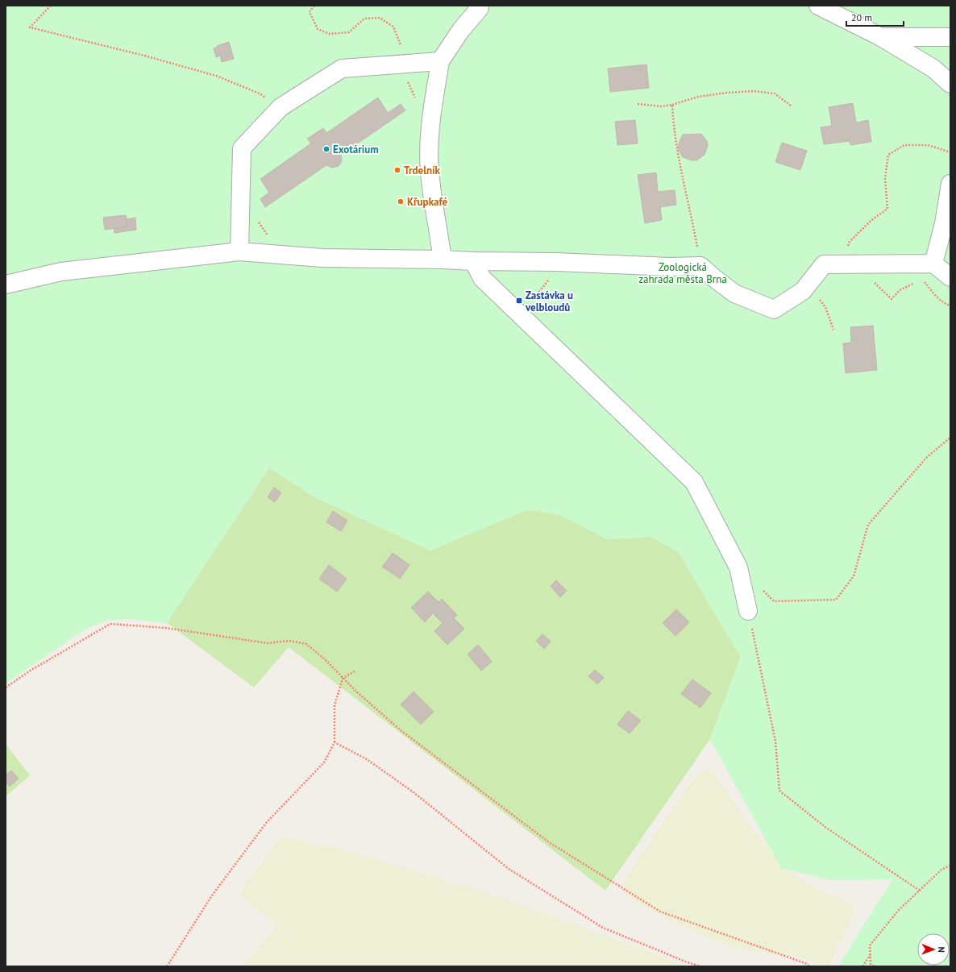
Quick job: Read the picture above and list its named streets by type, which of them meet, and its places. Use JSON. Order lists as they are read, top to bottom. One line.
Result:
{"parks":["Zoologická zahrada města Brna"],"places":{"other":["Exotárium","Trdelník","Křupkafé"],"transit":["Zastávka u velbloudů"]},"scale_bar":"20 m","north":"right"}
